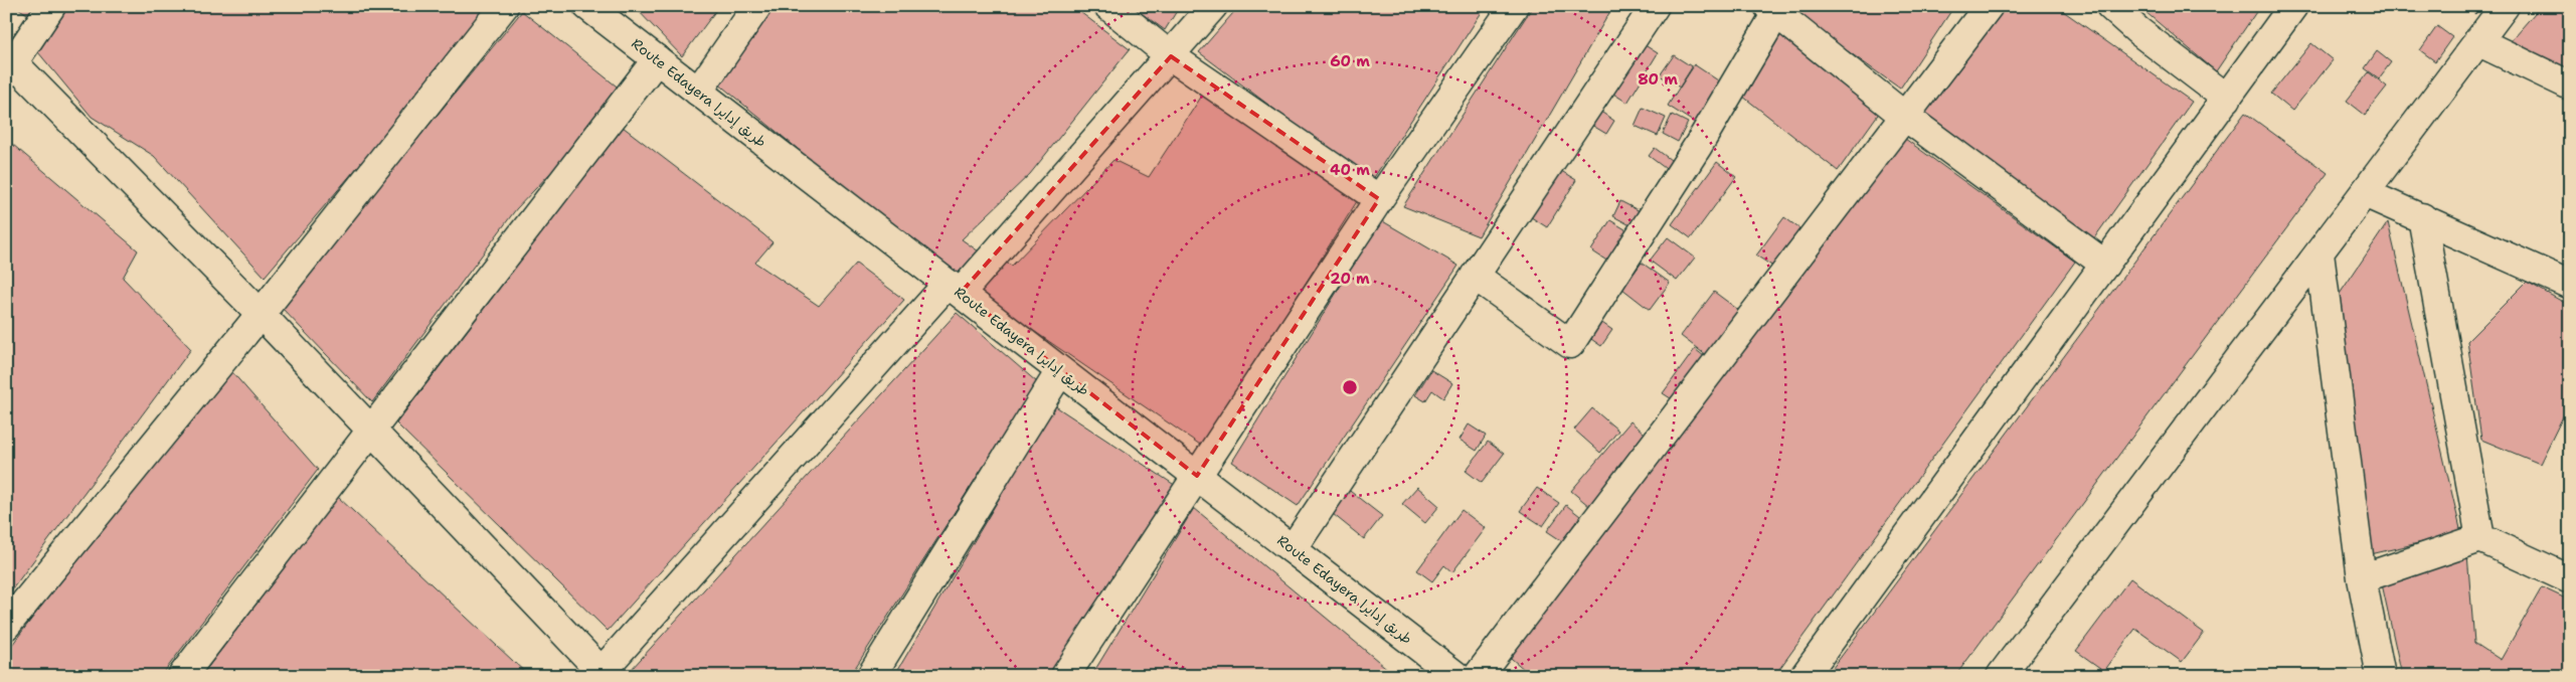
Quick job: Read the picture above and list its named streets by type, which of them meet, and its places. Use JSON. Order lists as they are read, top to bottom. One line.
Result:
{"streets":{"street":["Route Edayera طريق إدايرا"]},"rings":["60 m","80 m","40 m","20 m"]}
